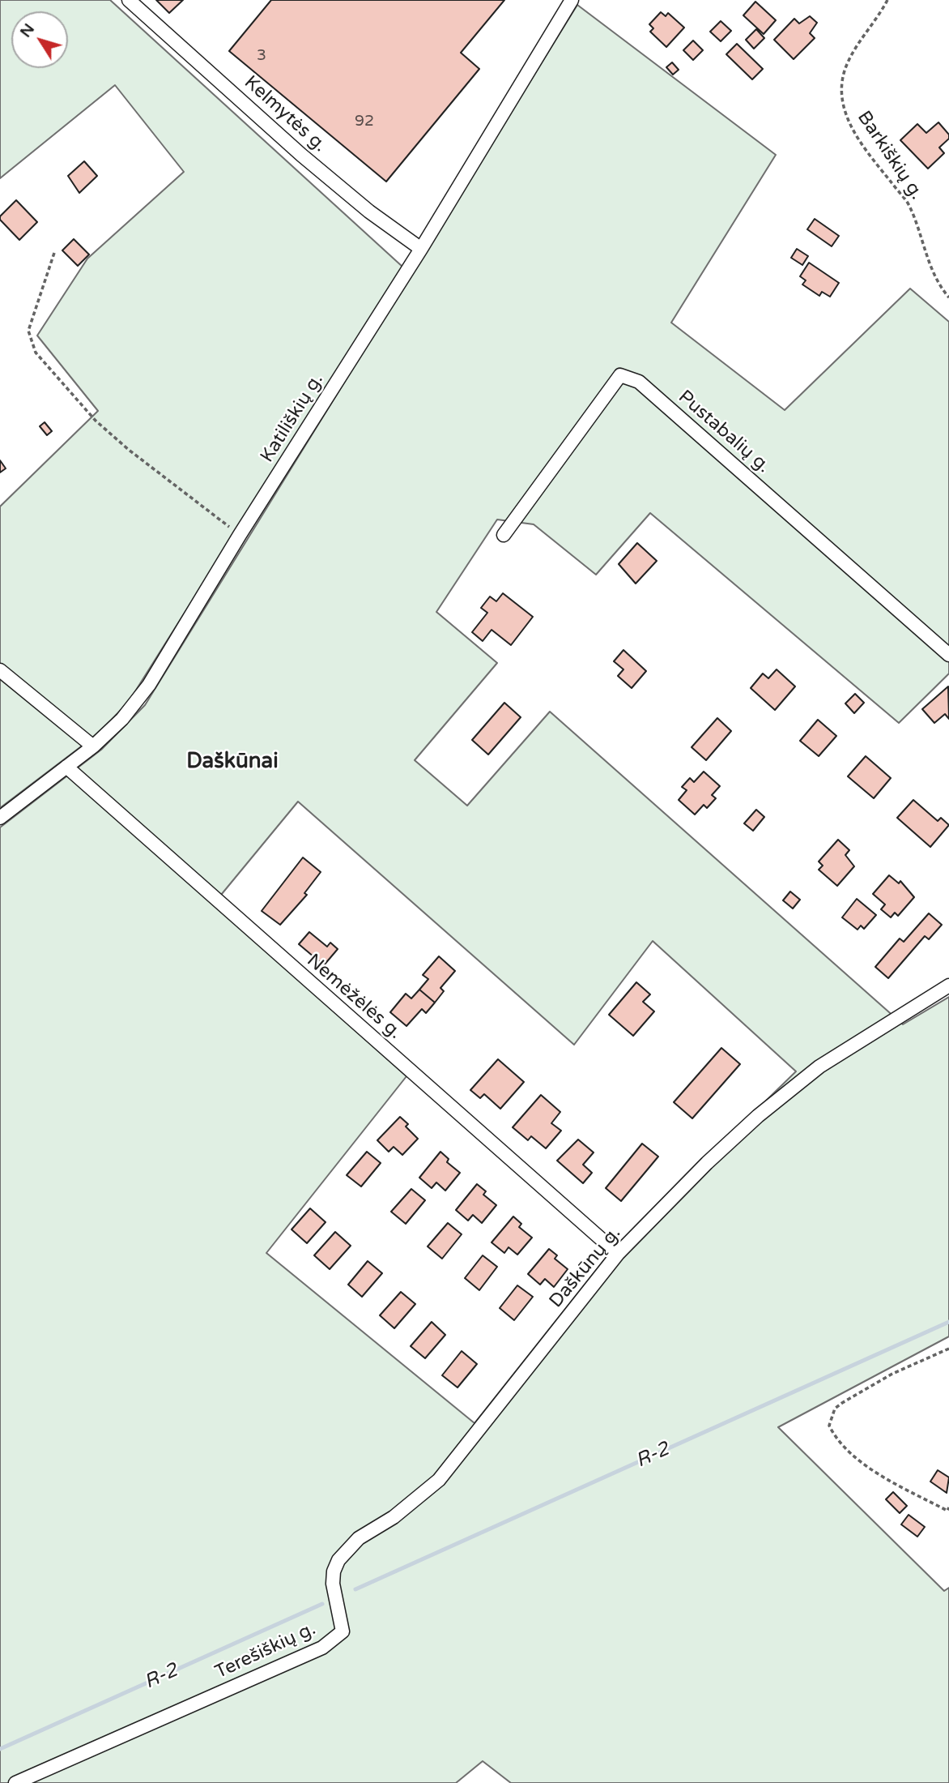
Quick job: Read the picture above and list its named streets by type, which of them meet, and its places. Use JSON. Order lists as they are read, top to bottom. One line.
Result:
{"streets":{"street":["Kelmytės g.","Katiliškių g.","Pustabalių g.","Nemėžėlės g.","Daškūnų g.","Terešiškių g."],"path":["Barkiškių g."]},"crossings":[["Kelmytės g.","Katiliškių g."],["Katiliškių g.","Nemėžėlės g."],["Nemėžėlės g.","Daškūnų g."],["Daškūnų g.","Terešiškių g."]],"districts":["Daškūnai"],"water":["R-2"],"house_numbers":["3","92"],"north":"top left"}
